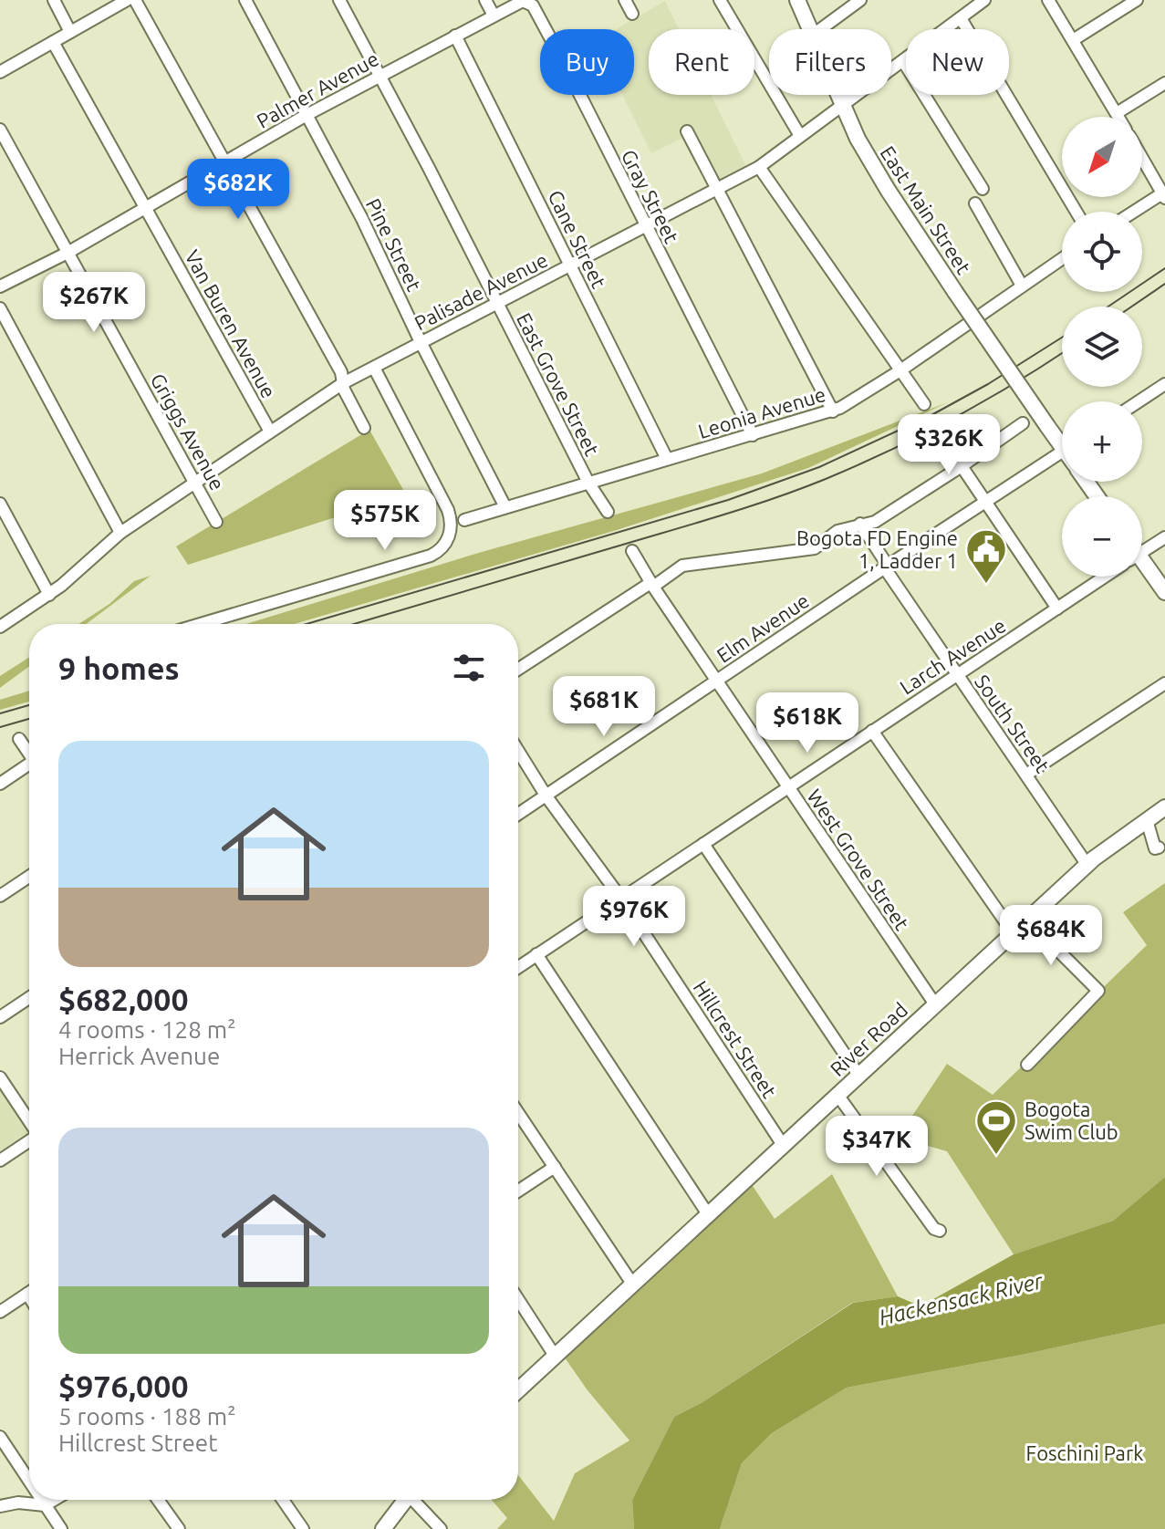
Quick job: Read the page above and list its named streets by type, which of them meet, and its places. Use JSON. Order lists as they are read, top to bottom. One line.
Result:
{"streets":{"main road":["East Main Street","River Road"],"street":["Palmer Avenue","Gray Street","Cane Street","Pine Street","Palisade Avenue","Van Buren Avenue","East Grove Street","Leonia Avenue","Griggs Avenue","Elm Avenue","Larch Avenue","South Street","West Grove Street","Hillcrest Street"]},"crossings":[["Palmer Avenue","Gray Street"],["Palmer Avenue","Cane Street"],["Palmer Avenue","Pine Street"],["Palmer Avenue","Van Buren Avenue"],["Palmer Avenue","East Grove Street"],["Palmer Avenue","Griggs Avenue"],["Gray Street","Palisade Avenue"],["Gray Street","Leonia Avenue"],["East Main Street","Palisade Avenue"],["Cane Street","Palisade Avenue"],["Cane Street","Leonia Avenue"],["Pine Street","Palisade Avenue"],["Pine Street","Leonia Avenue"],["Palisade Avenue","Van Buren Avenue"],["Palisade Avenue","East Grove Street"],["Palisade Avenue","Griggs Avenue"],["East Grove Street","Leonia Avenue"],["Elm Avenue","South Street"],["Elm Avenue","West Grove Street"],["Elm Avenue","Hillcrest Street"],["Larch Avenue","South Street"],["Larch Avenue","West Grove Street"],["Larch Avenue","Hillcrest Street"],["South Street","River Road"],["West Grove Street","River Road"],["Hillcrest Street","River Road"]],"water":["Hackensack River"],"parks":["Foschini Park"],"places":{"public building":["Bogota FD Engine 1, Ladder 1"],"sports":["Bogota Swim Club"]},"north":"bottom left","page":{"chip":["Buy","Rent","Filters","New"],"map_buttons":["+","−"],"price":["$682K","$267K","$326K","$575K","$681K","$618K","$976K","$684K","$347K"],"heading":"9 homes","list":[{"name":"$682,000","note":"4 rooms · 128 m² · Herrick Avenue"},{"name":"$976,000","note":"5 rooms · 188 m² · Hillcrest Street"}]}}
